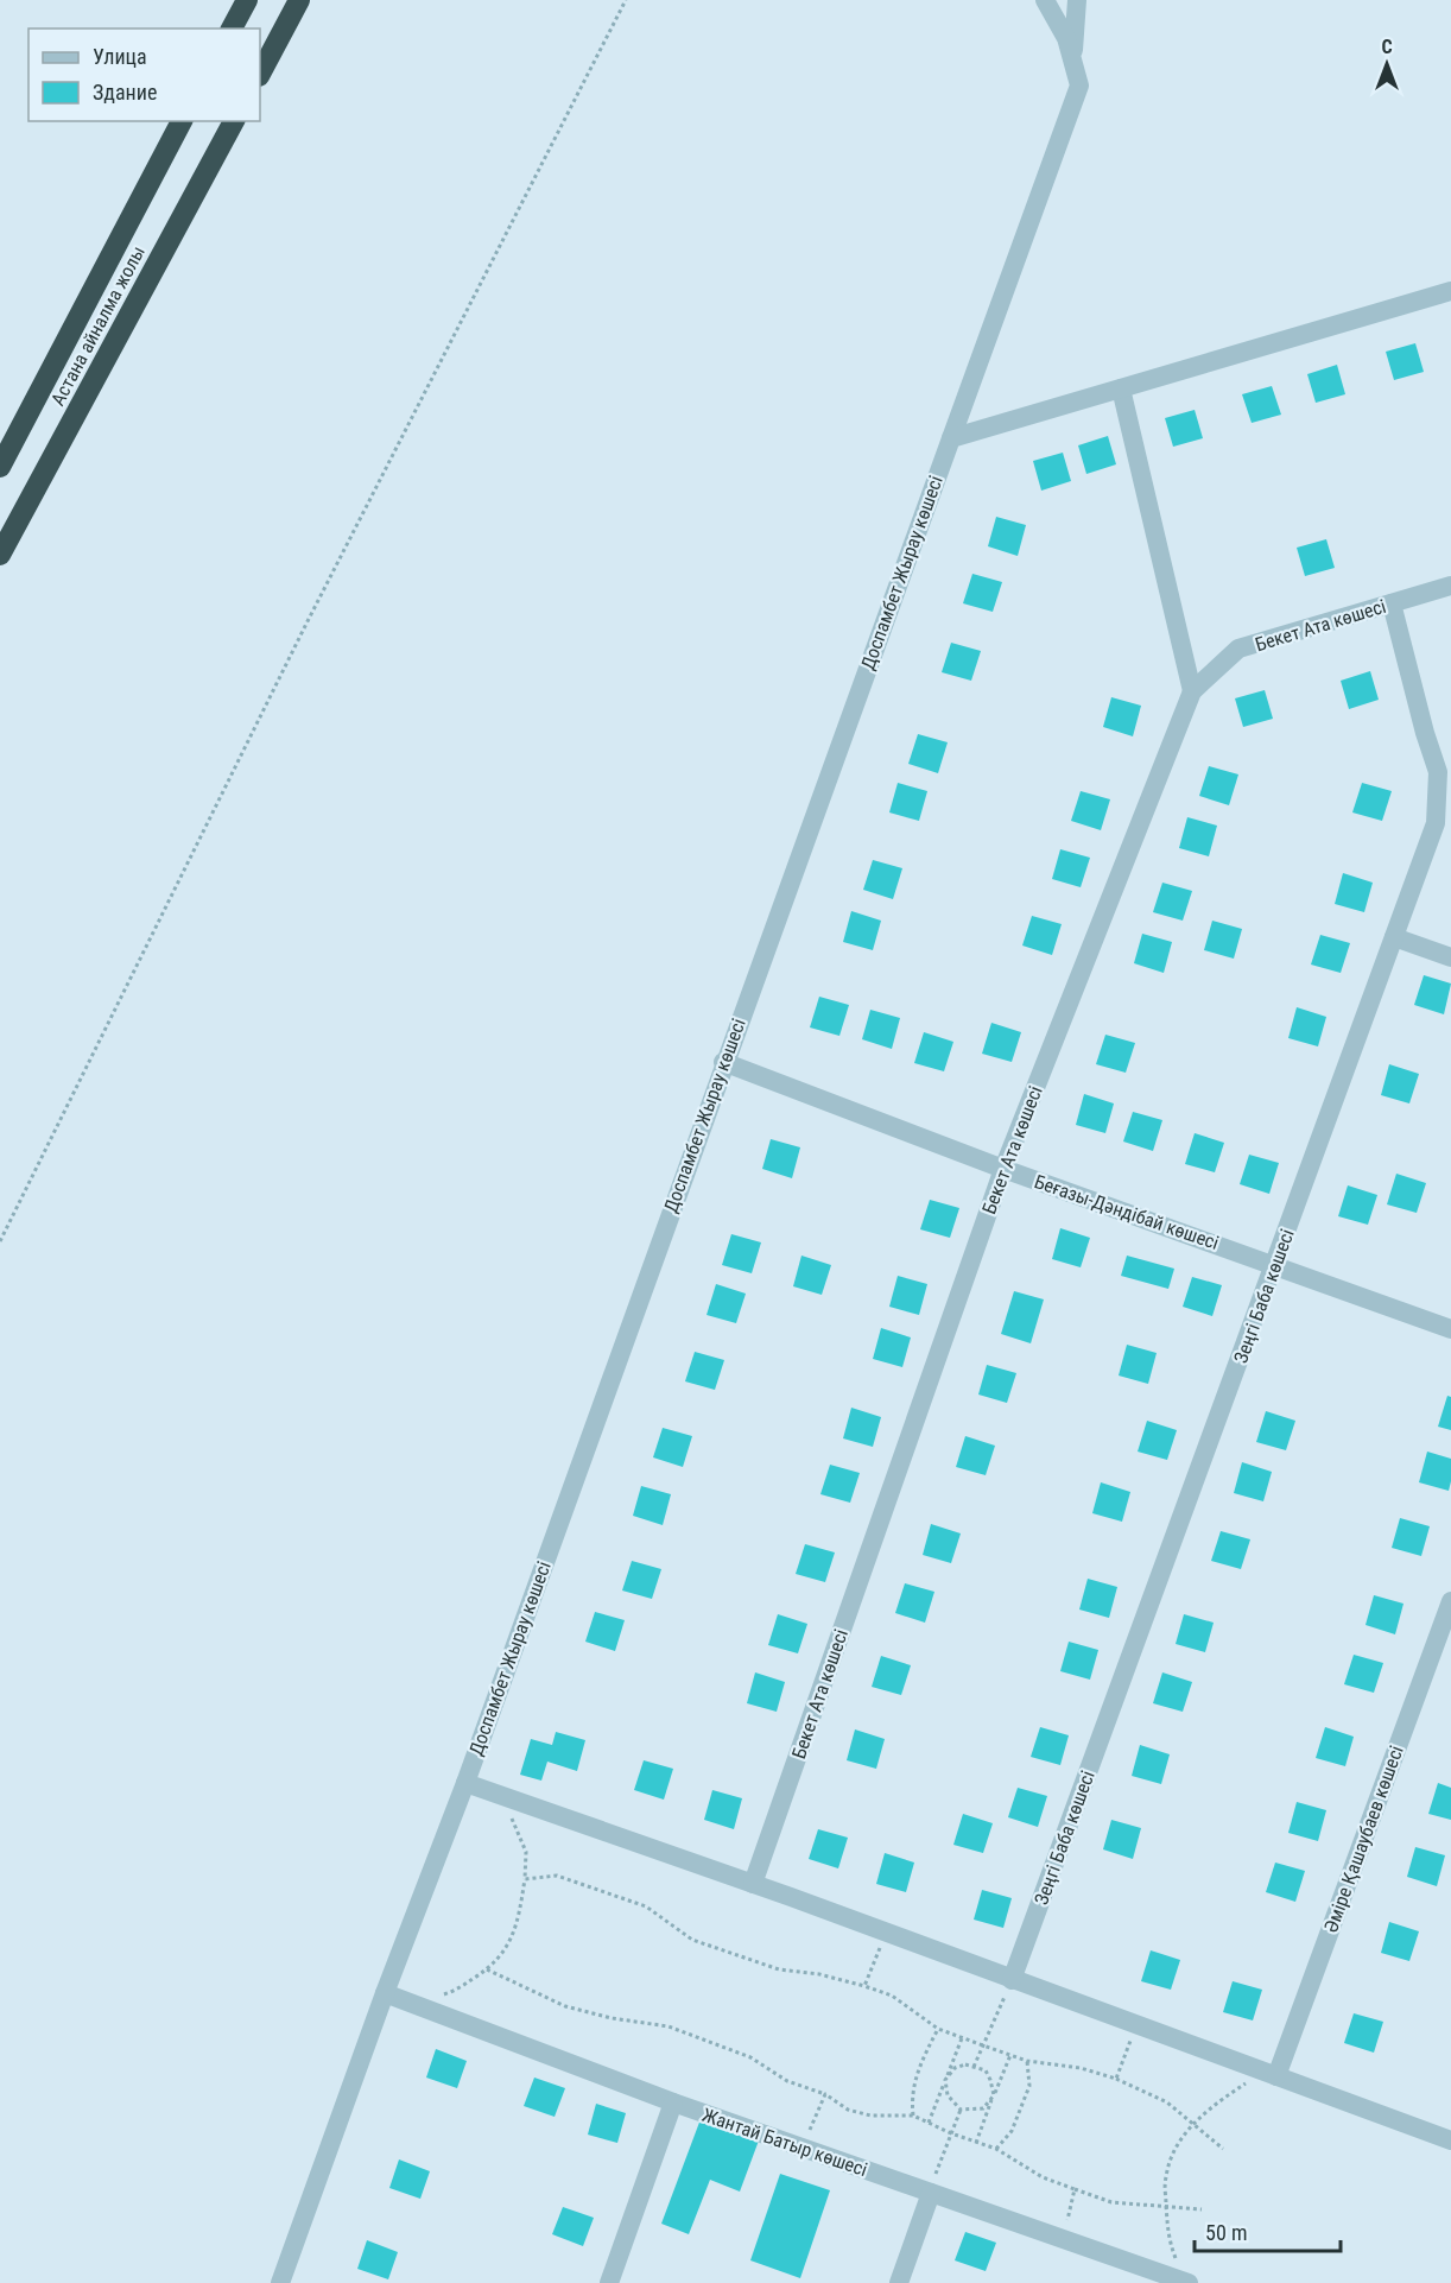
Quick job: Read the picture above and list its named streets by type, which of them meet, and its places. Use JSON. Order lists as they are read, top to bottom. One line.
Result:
{"streets":{"highway":["Астана айналма жолы"],"street":["Доспамбет Жырау көшесі","Бекет Ата көшесі","Беғазы-Дәндібай көшесі","Зеңгі Баба көшесі","Әміре Қашаубаев көшесі","Жантай Батыр көшесі"]},"crossings":[["Доспамбет Жырау көшесі","Беғазы-Дәндібай көшесі"],["Доспамбет Жырау көшесі","Жантай Батыр көшесі"],["Бекет Ата көшесі","Беғазы-Дәндібай көшесі"],["Бекет Ата көшесі","Зеңгі Баба көшесі"],["Беғазы-Дәндібай көшесі","Зеңгі Баба көшесі"]],"legend":["Улица","Здание"],"scale_bar":"50 m","north":"top"}
